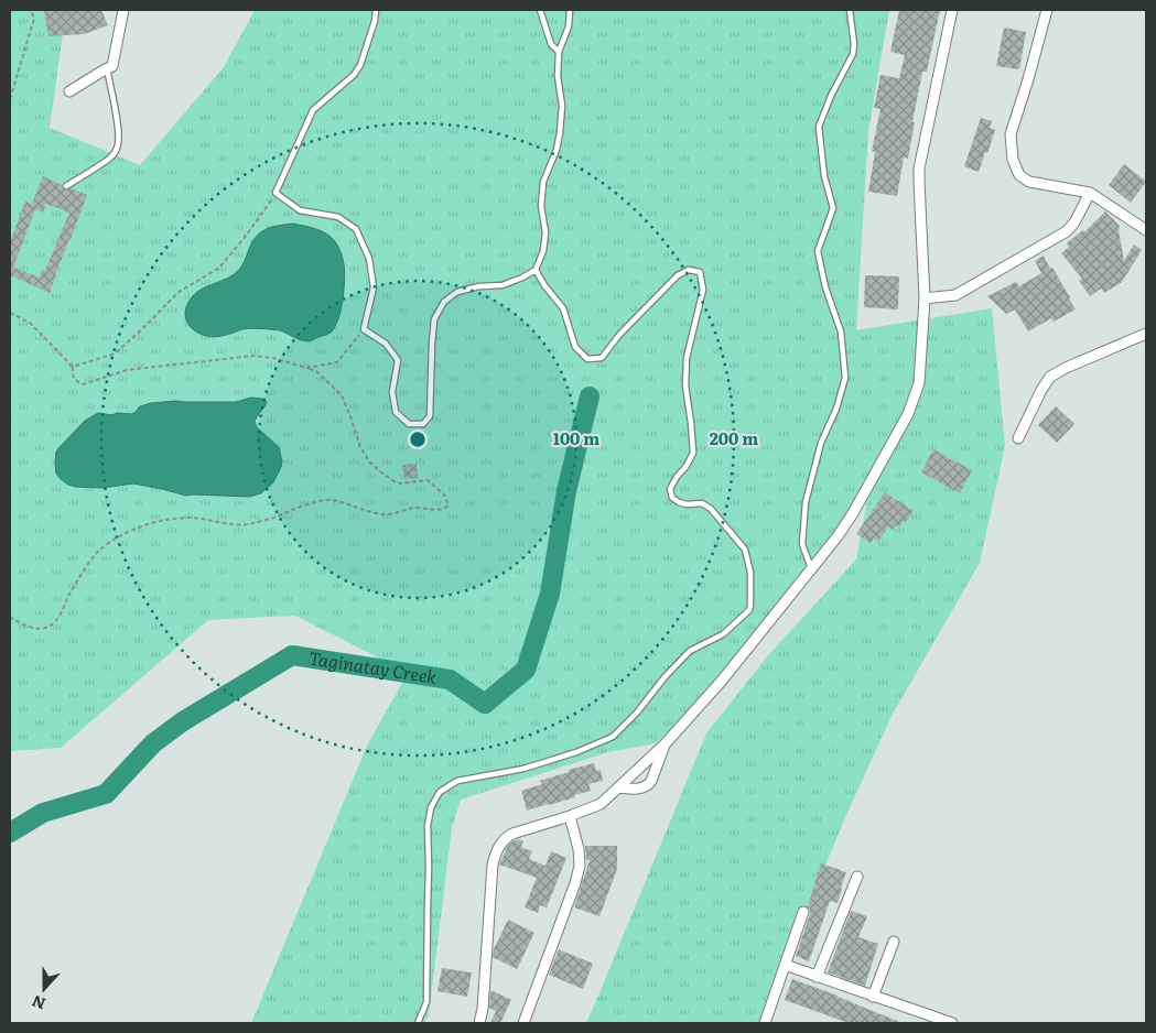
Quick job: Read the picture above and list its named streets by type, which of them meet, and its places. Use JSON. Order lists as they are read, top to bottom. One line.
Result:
{"water":["Taginatay Creek"],"north":"bottom","rings":["100 m","200 m"]}
